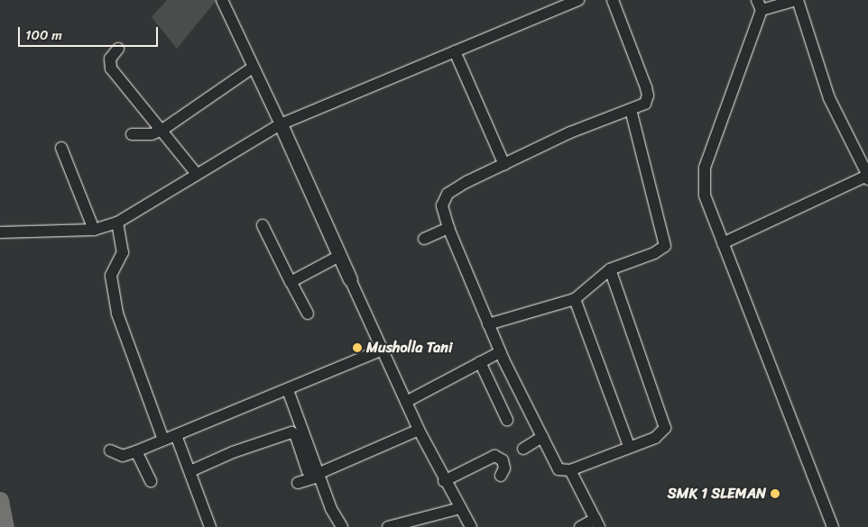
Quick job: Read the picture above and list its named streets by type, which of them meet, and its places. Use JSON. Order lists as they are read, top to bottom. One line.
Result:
{"places":["Musholla Tani","SMK 1 SLEMAN"],"scale_bar":"100 m"}
